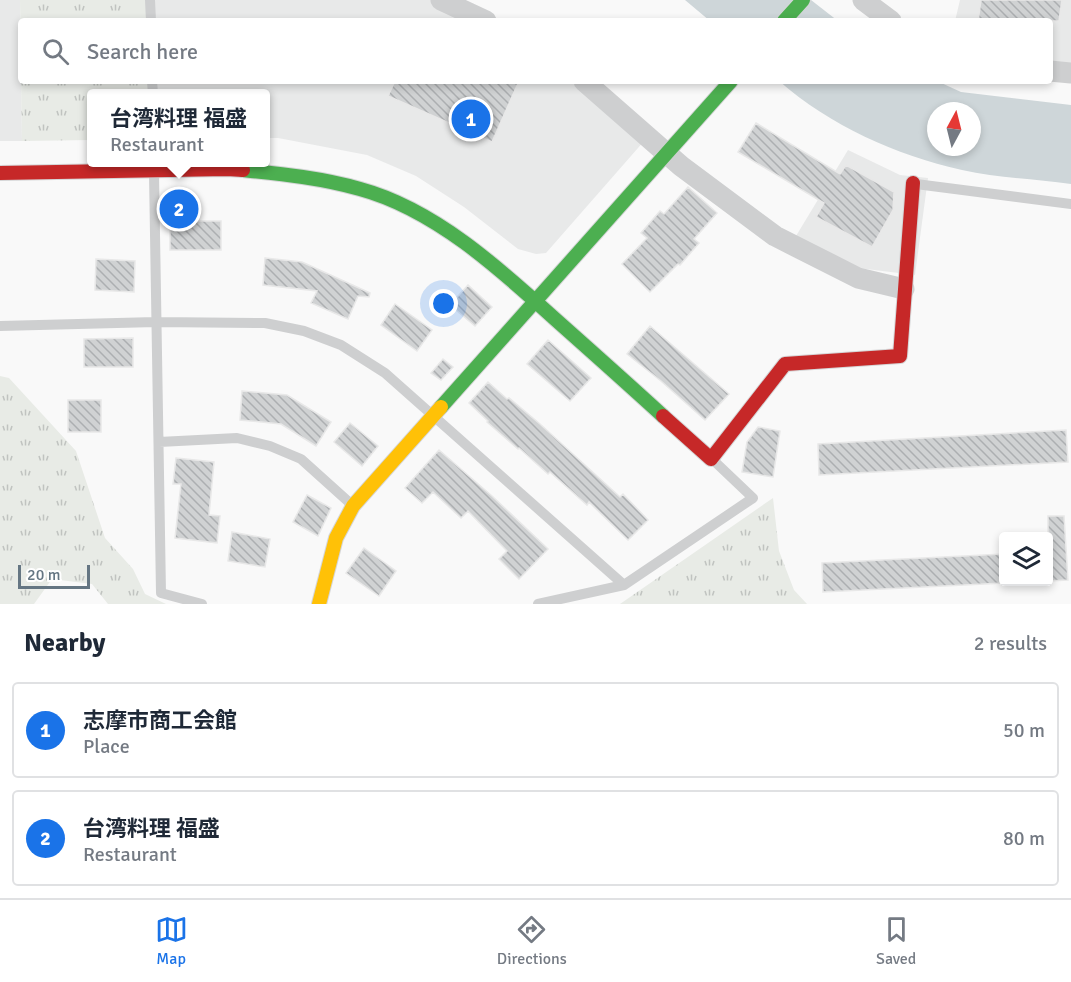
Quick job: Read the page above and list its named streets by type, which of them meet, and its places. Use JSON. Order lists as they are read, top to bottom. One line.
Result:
{"scale_bar":"20 m","north":"top","page":{"search":"Search here","popup":["台湾料理 福盛","Restaurant"],"pins":["1","2"],"scale":"20 m","heading":["Nearby","2 results"],"list":[{"mark":"1","name":"志摩市商工会館","note":"Place","value":"50 m"},{"mark":"2","name":"台湾料理 福盛","note":"Restaurant","value":"80 m"}],"nav":["Map","Directions","Saved"]}}
